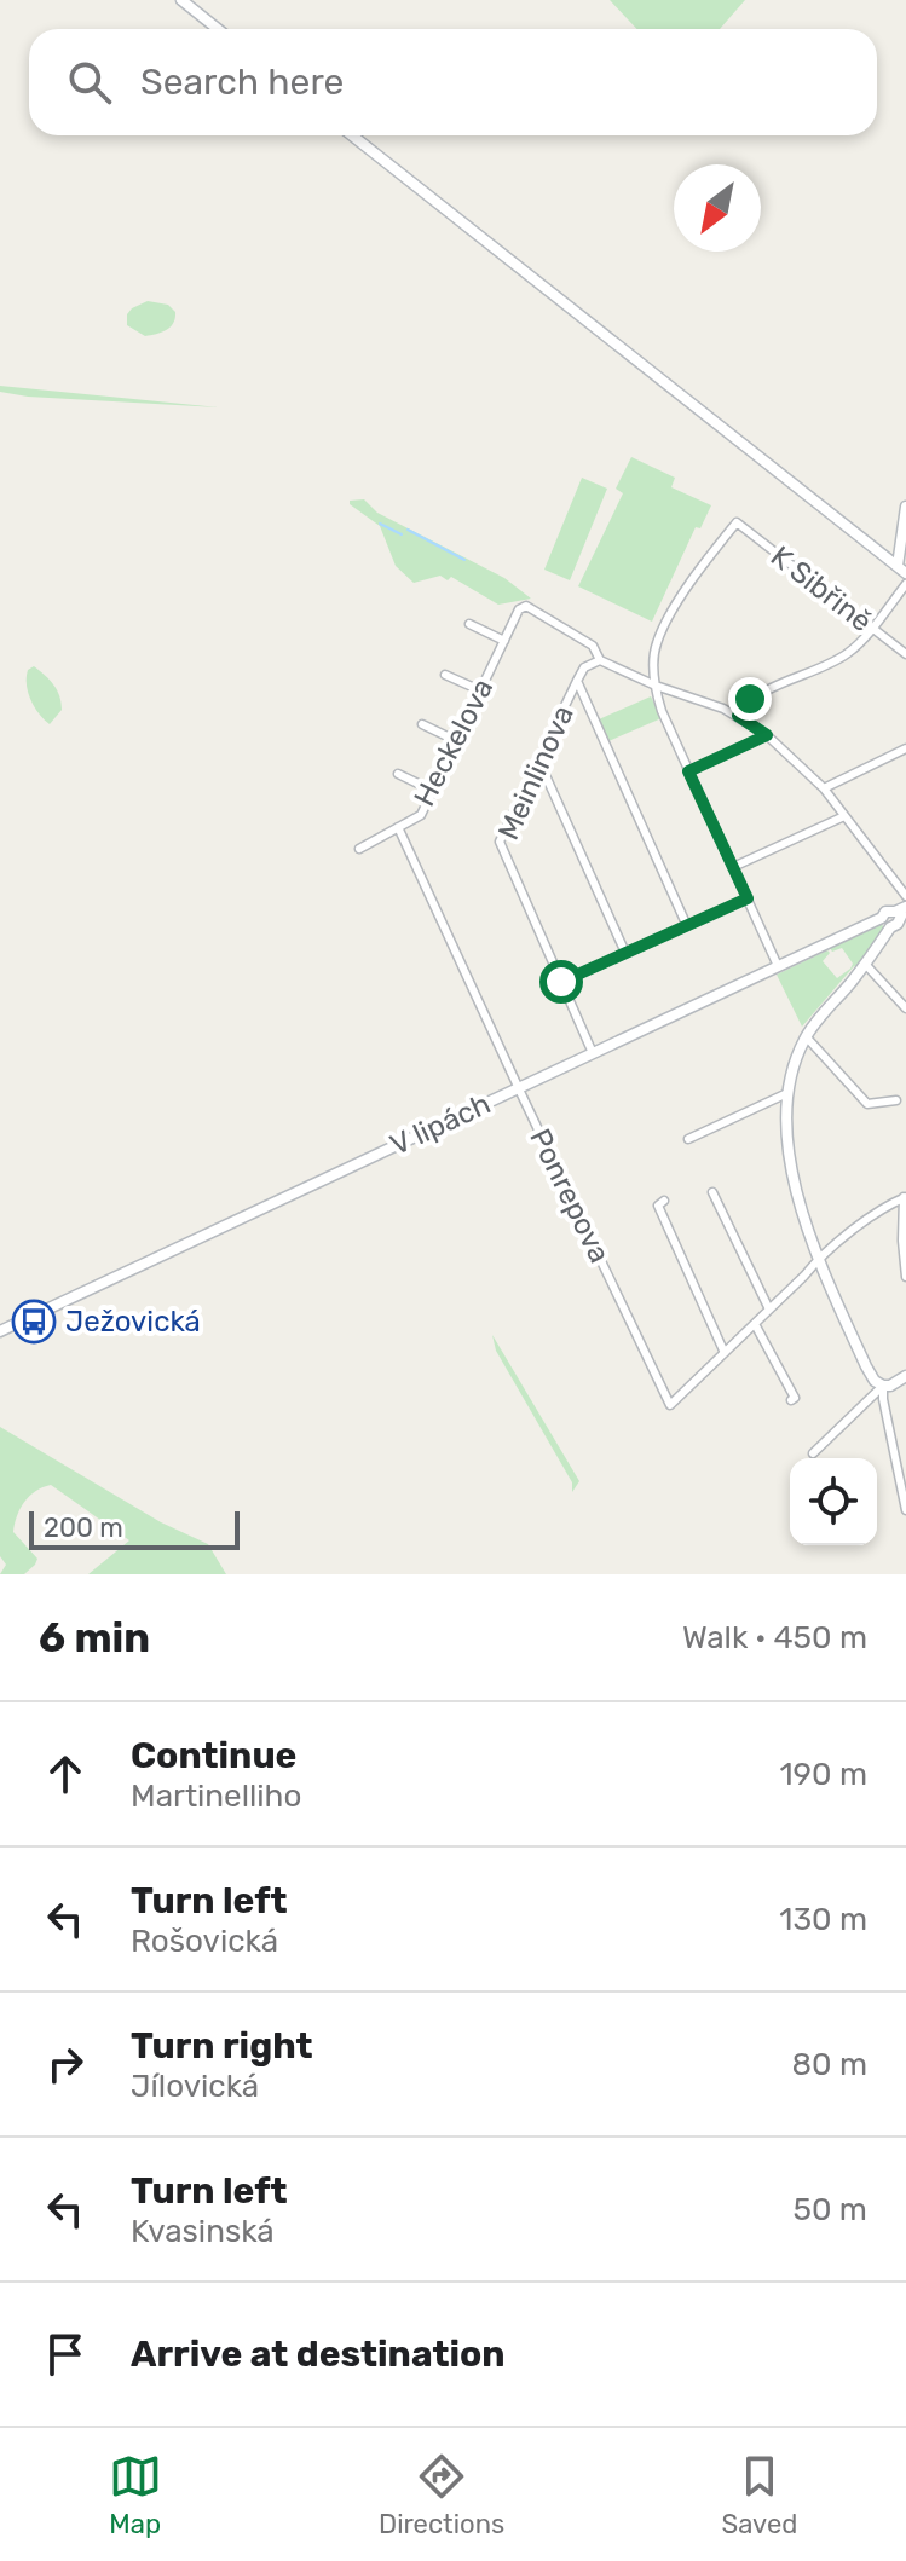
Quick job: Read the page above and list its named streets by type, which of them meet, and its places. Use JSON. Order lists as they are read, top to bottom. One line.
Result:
{"streets":{"street":["K Sibřině","Heckelova","Meinlinova","V lipách","Ponrepova"]},"crossings":[["Heckelova","Meinlinova"],["Heckelova","Ponrepova"],["Meinlinova","V lipách"],["V lipách","Ponrepova"]],"places":{"bus stop":["Ježovická"]},"scale_bar":"200 m","north":"bottom left","page":{"search":"Search here","scale":"200 m","heading":["6 min","Walk · 450 m"],"list":[["Continue","Martinelliho","190 m"],["Turn left","Rošovická","130 m"],["Turn right","Jílovická","80 m"],["Turn left","Kvasinská","50 m"],"Arrive at destination"],"nav":["Map","Directions","Saved"]}}
